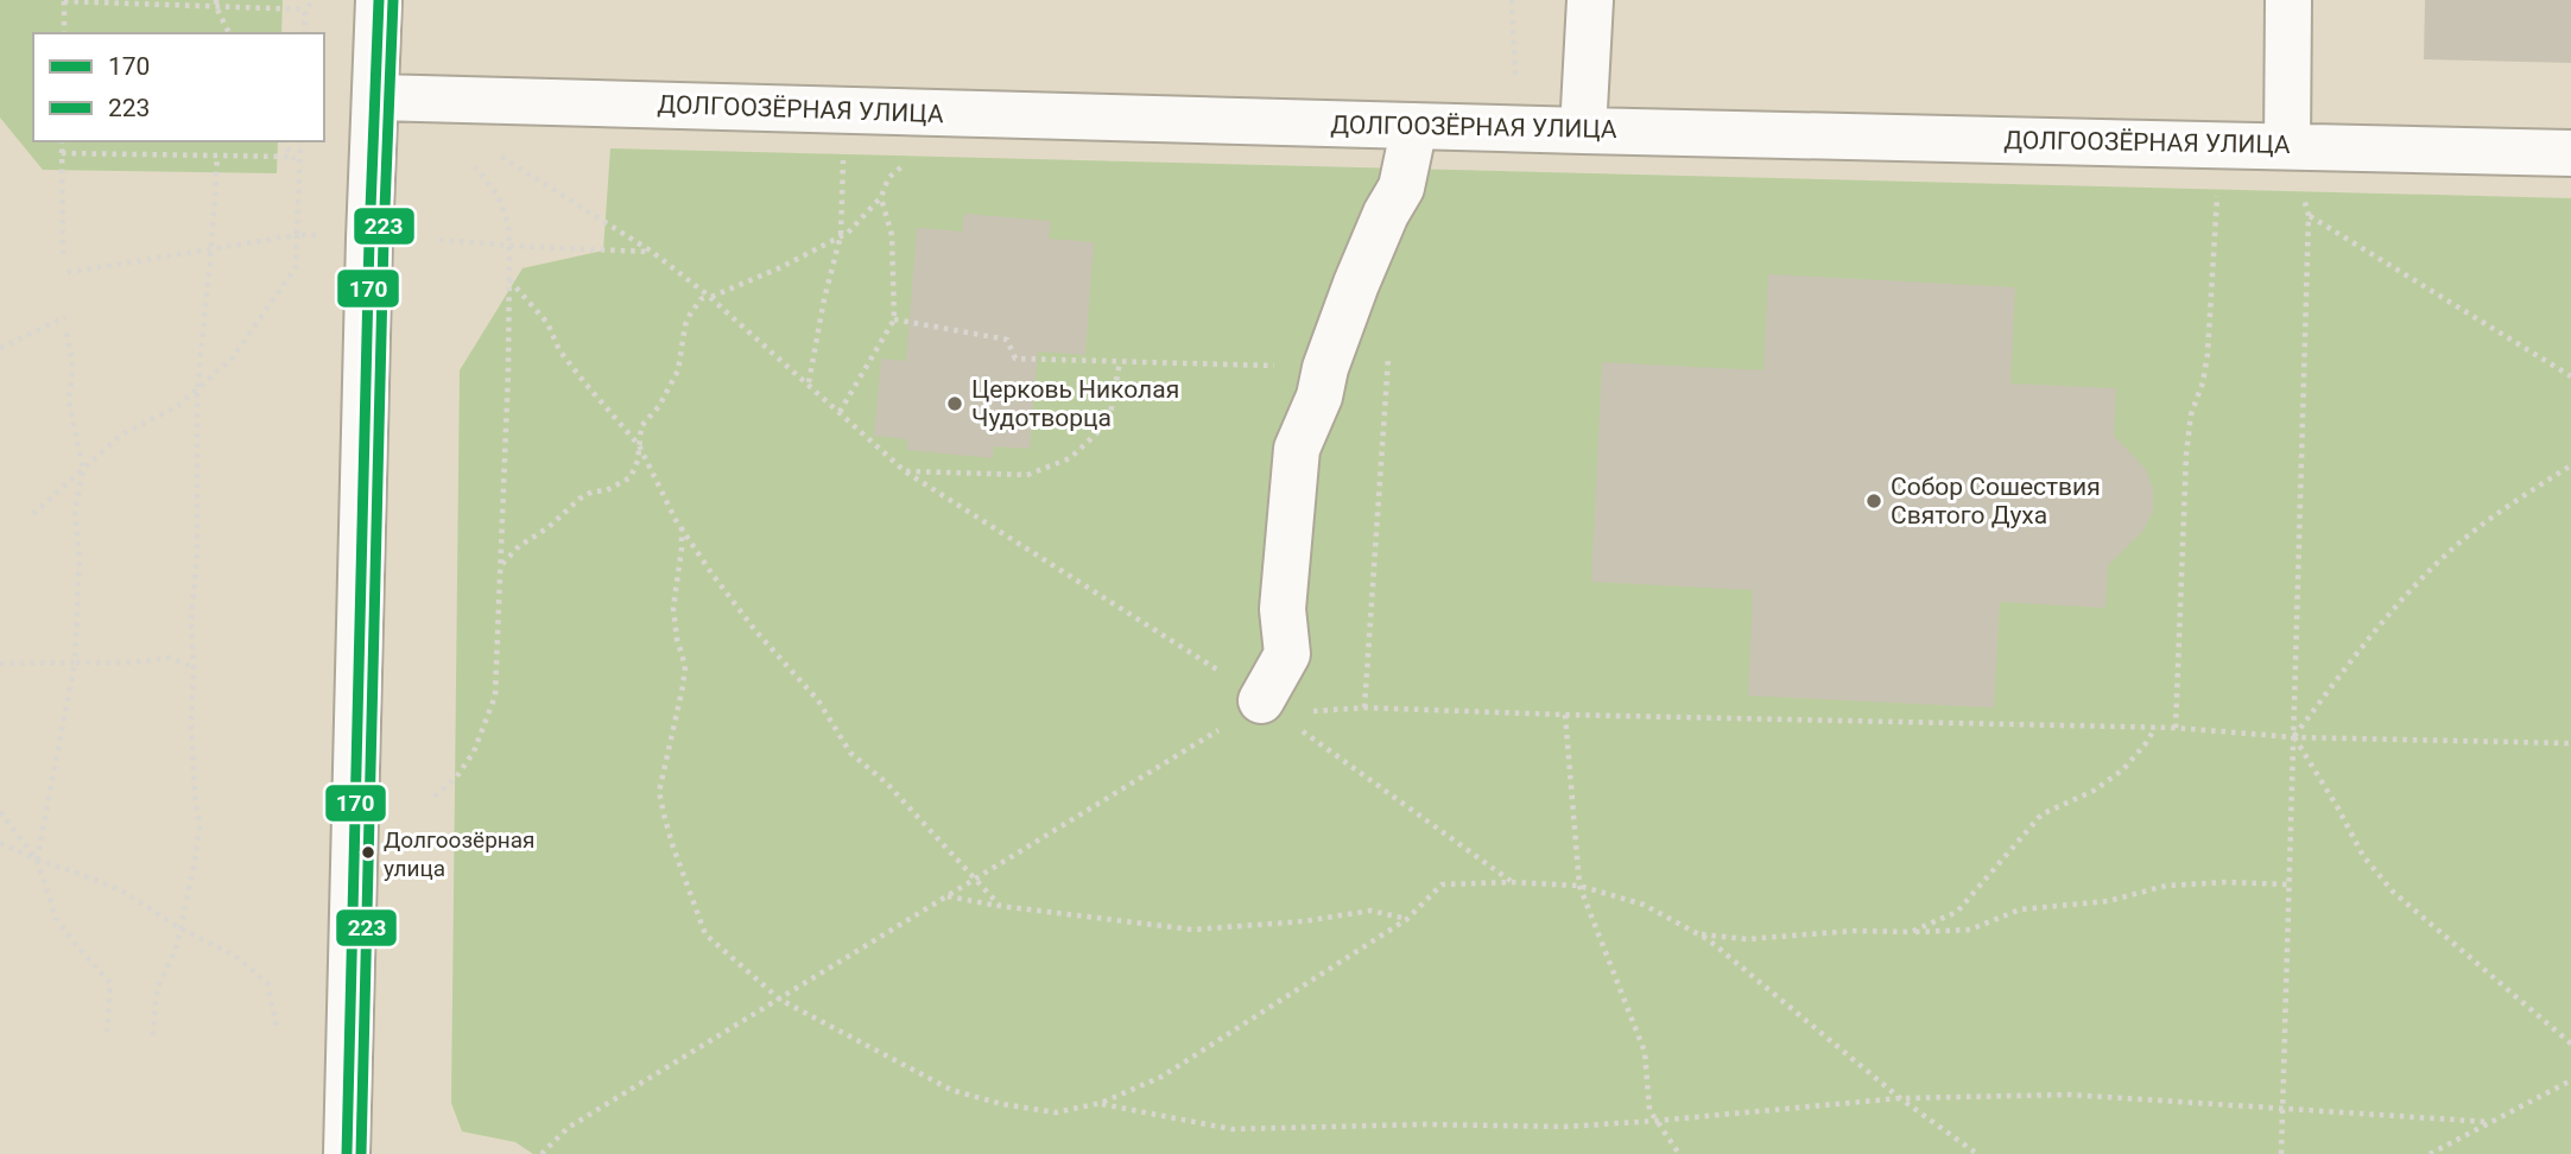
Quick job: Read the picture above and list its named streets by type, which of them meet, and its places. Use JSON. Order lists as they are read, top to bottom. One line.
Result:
{"streets":{"street":["ДОЛГООЗЁРНАЯ УЛИЦА"]},"places":["Церковь Николая Чудотворца","Собор Сошествия Святого Духа","Долгоозёрная улица"],"lines":["transit line 170","transit line 223"],"legend":["170","223"]}
